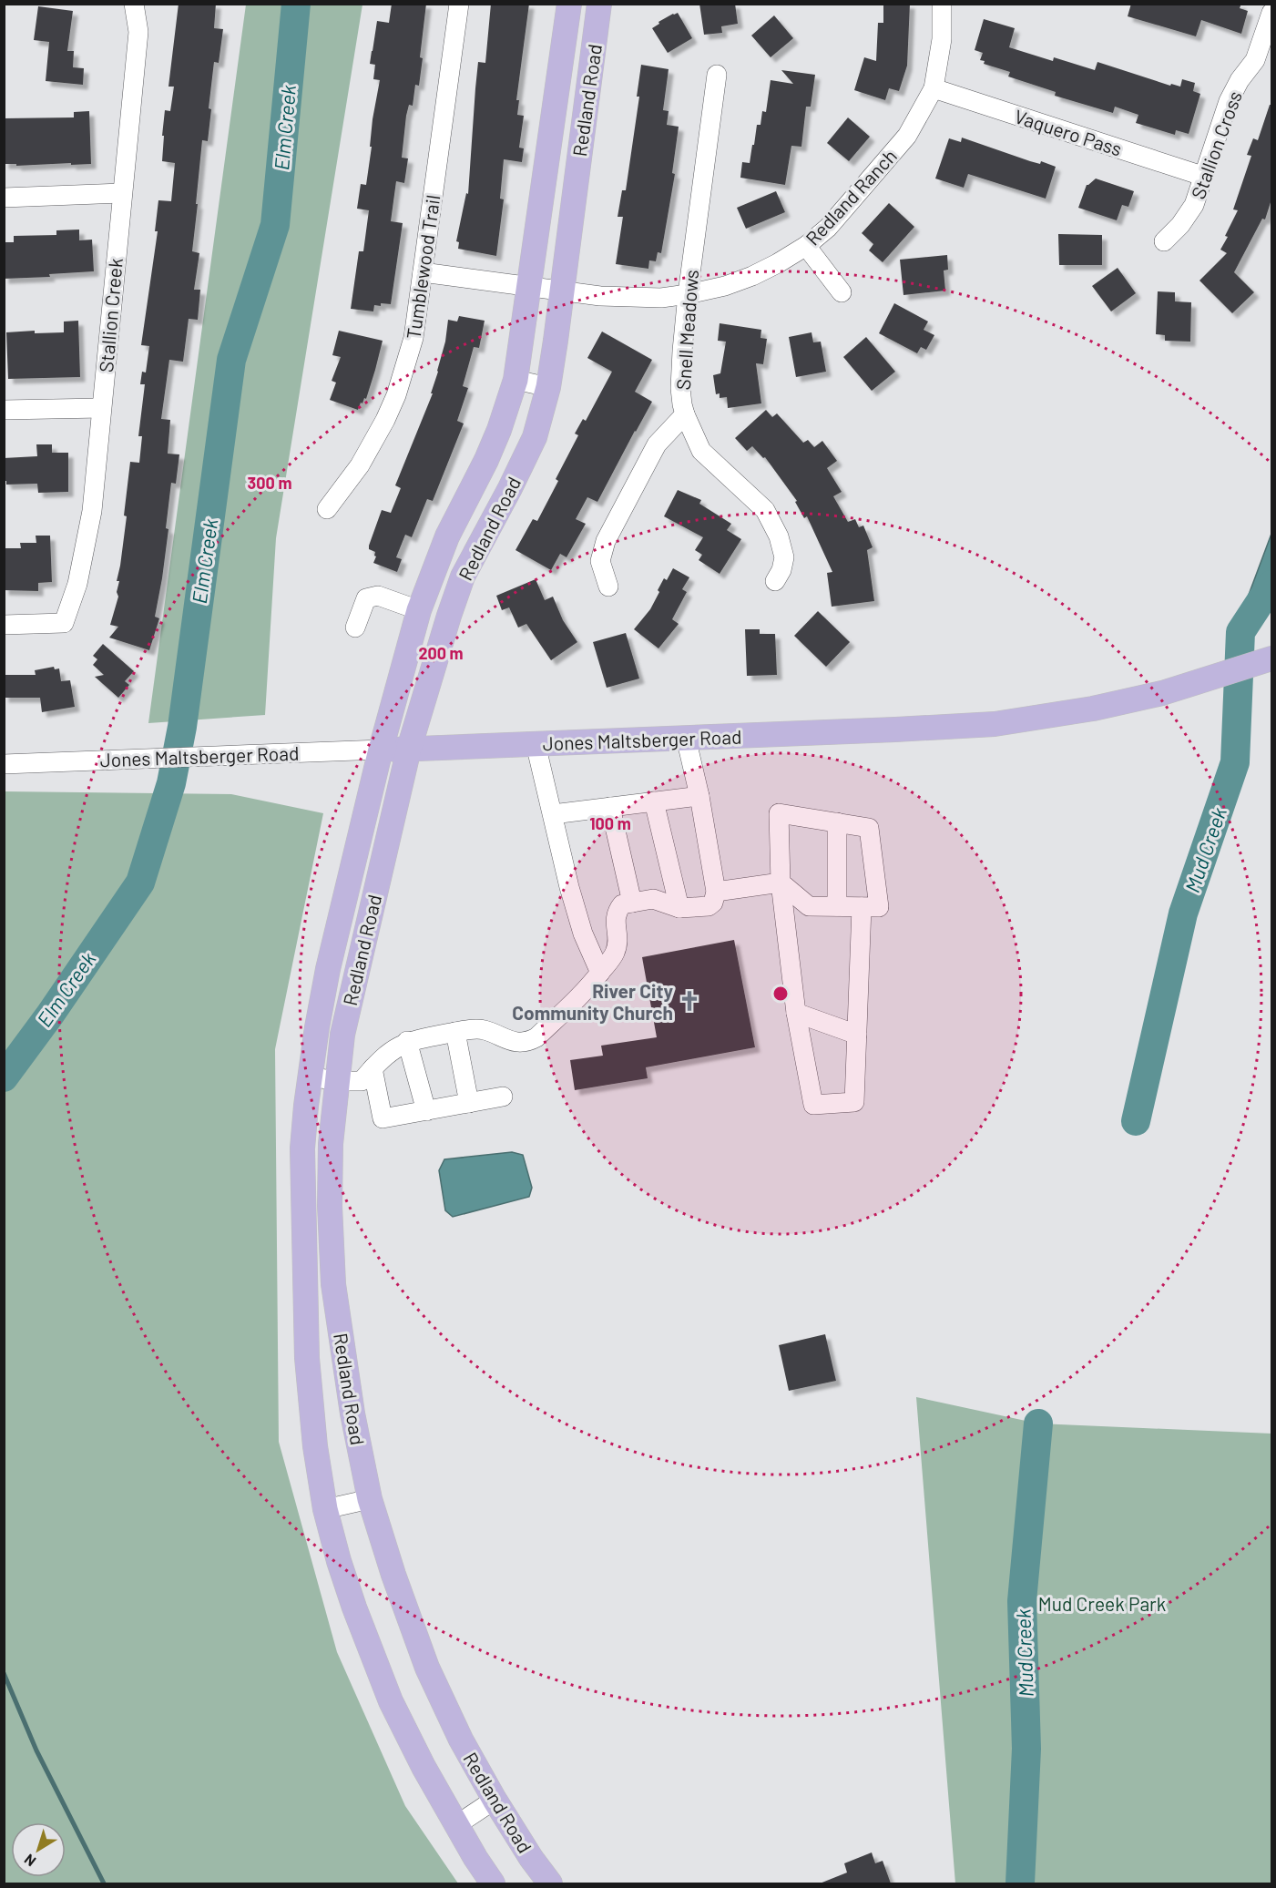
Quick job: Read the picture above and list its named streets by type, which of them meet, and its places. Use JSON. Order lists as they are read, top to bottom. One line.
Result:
{"streets":{"main road":["Redland Road","Jones Maltsberger Road"],"street":["Vaquero Pass","Stallion Cross","Redland Ranch","Tumblewood Trail","Stallion Creek","Snell Meadows"]},"crossings":[["Redland Road","Redland Ranch"],["Redland Road","Jones Maltsberger Road"],["Vaquero Pass","Stallion Cross"],["Vaquero Pass","Redland Ranch"],["Redland Ranch","Tumblewood Trail"],["Redland Ranch","Snell Meadows"]],"water":["Elm Creek","Mud Creek"],"parks":["Mud Creek Park"],"places":{"church":["River City Community Church"]},"north":"bottom left","rings":["300 m","200 m","100 m"]}
